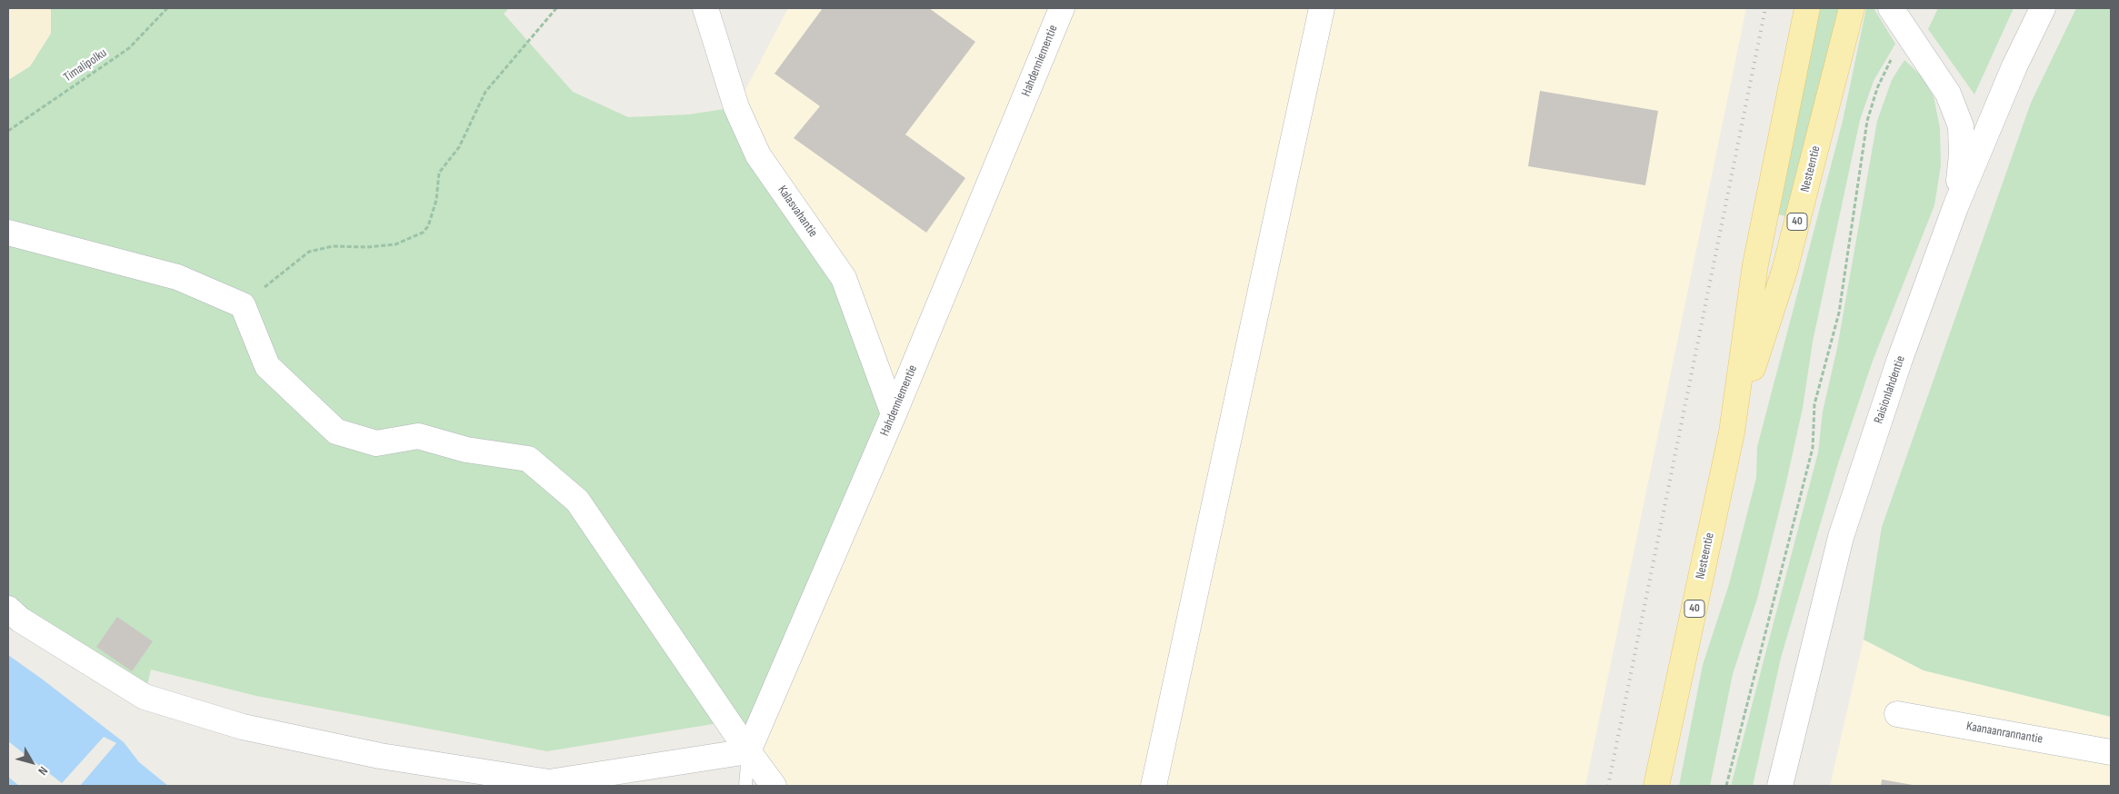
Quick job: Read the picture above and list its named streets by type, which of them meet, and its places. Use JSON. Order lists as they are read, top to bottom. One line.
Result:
{"streets":{"main road":["Nesteentie","40"],"street":["Hahdenniementie","Kalasvahantie","Raisionlahdentie","Kaanaanrannantie"],"path":["Timalipolku"]},"crossings":[["Hahdenniementie","Kalasvahantie"]],"north":"bottom right"}
